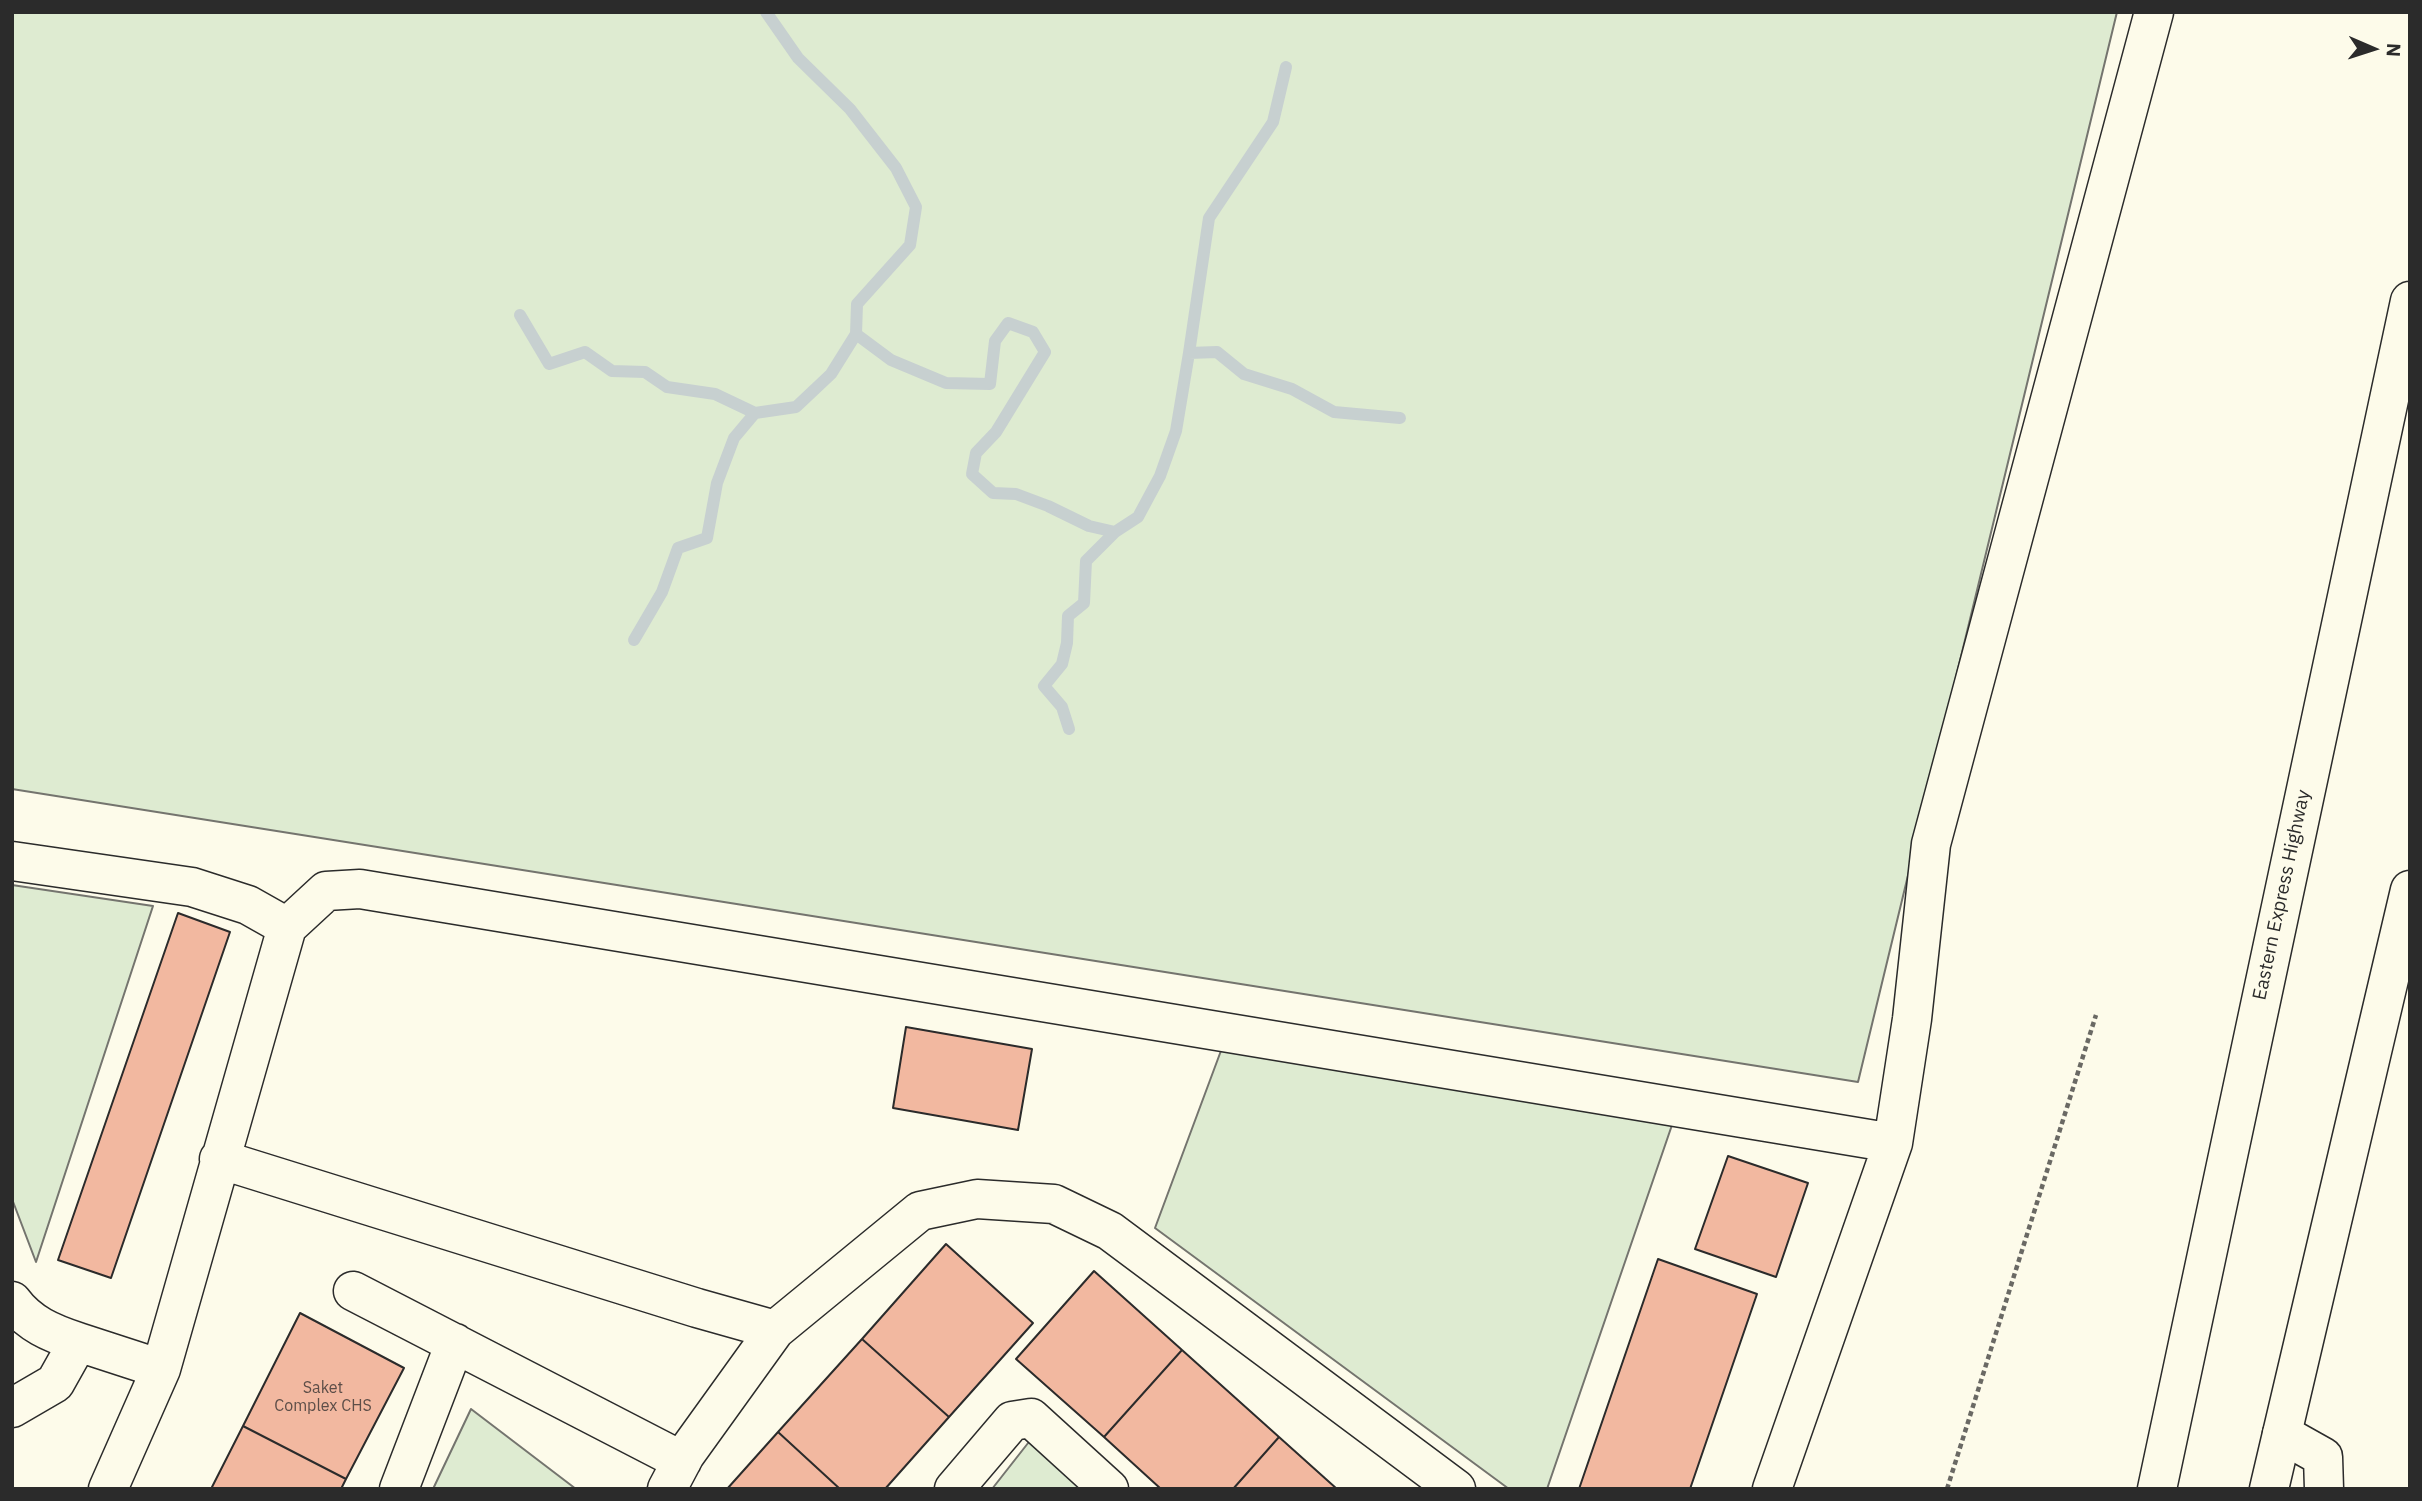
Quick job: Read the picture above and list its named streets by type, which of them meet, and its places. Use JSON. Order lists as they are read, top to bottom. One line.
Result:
{"streets":{"main road":["Eastern Express Highway"]},"house_numbers":["Saket Complex CHS"],"north":"right"}
